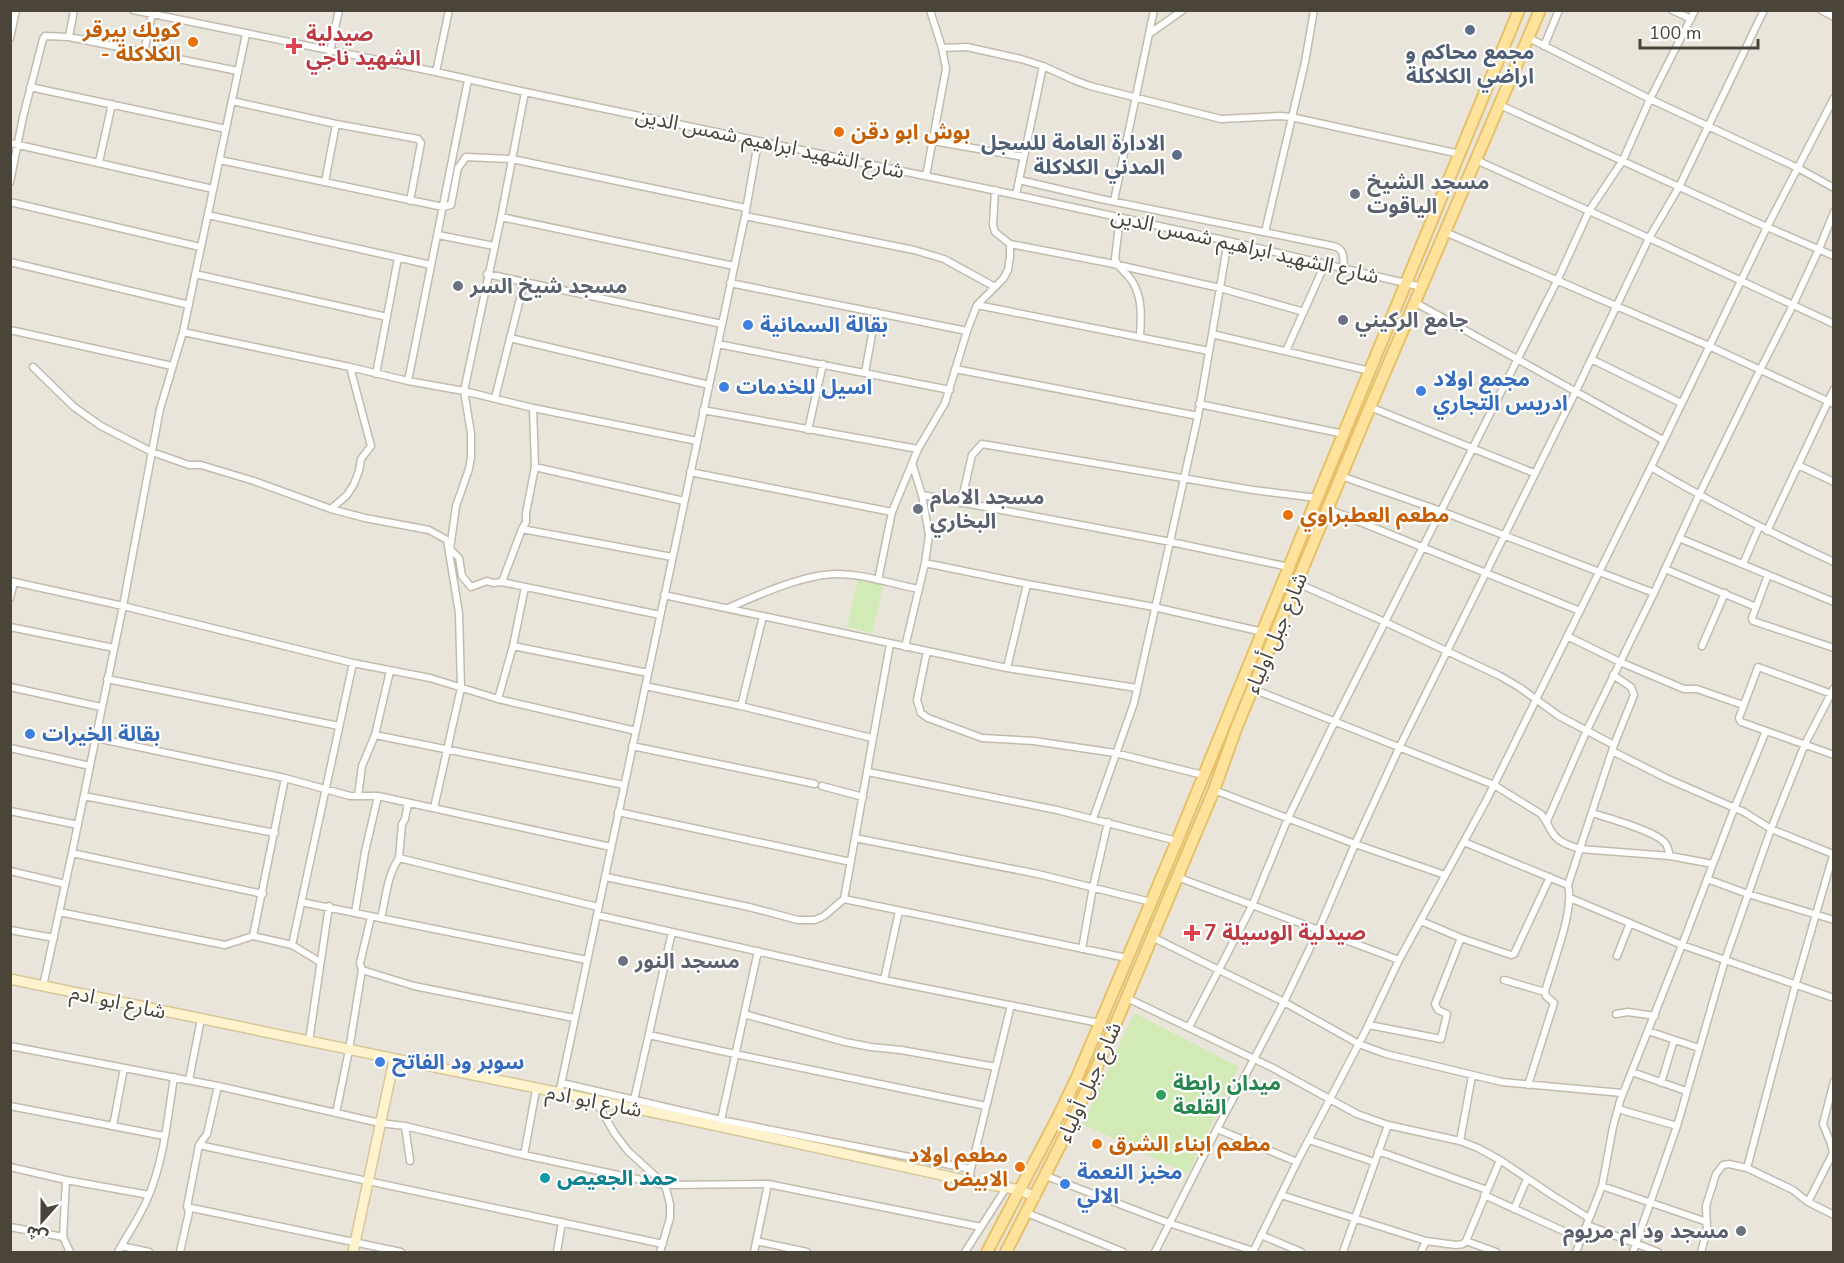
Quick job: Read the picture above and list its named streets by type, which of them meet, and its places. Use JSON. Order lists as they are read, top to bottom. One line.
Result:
{"streets":{"main road":["شارع جبل أولياء"],"street":["شارع الشهيد ابراهيم شمس الدين","شارع ابو ادم"]},"crossings":[["شارع الشهيد ابراهيم شمس الدين","شارع جبل أولياء"],["شارع جبل أولياء","شارع ابو ادم"]],"places":{"other":["مجمع محاكم و اراضي الكلاكلة","كويك بيرقر - الكلاكلة","بوش ابو دقن","الادارة العامة للسجل المدني الكلاكلة","مسجد الشيخ الياقوت","مسجد شيخ السر","جامع الركيني","بقالة السمانية","اسيل للخدمات","مجمع اولاد ادريس التجاري","مسجد الامام البخاري","مطعم العطبراوي","بقالة الخيرات","مسجد النور","سوبر ود الفاتح","ميدان رابطة القلعة","مطعم ابناء الشرق","مطعم اولاد الابيض","حمد الجعيص","مخبز النعمة الالي","مسجد ود ام مريوم"],"health":["صيدلية الشهيد ناجي","صيدلية الوسيلة 7"]},"scale_bar":"100 m","north":"bottom"}
